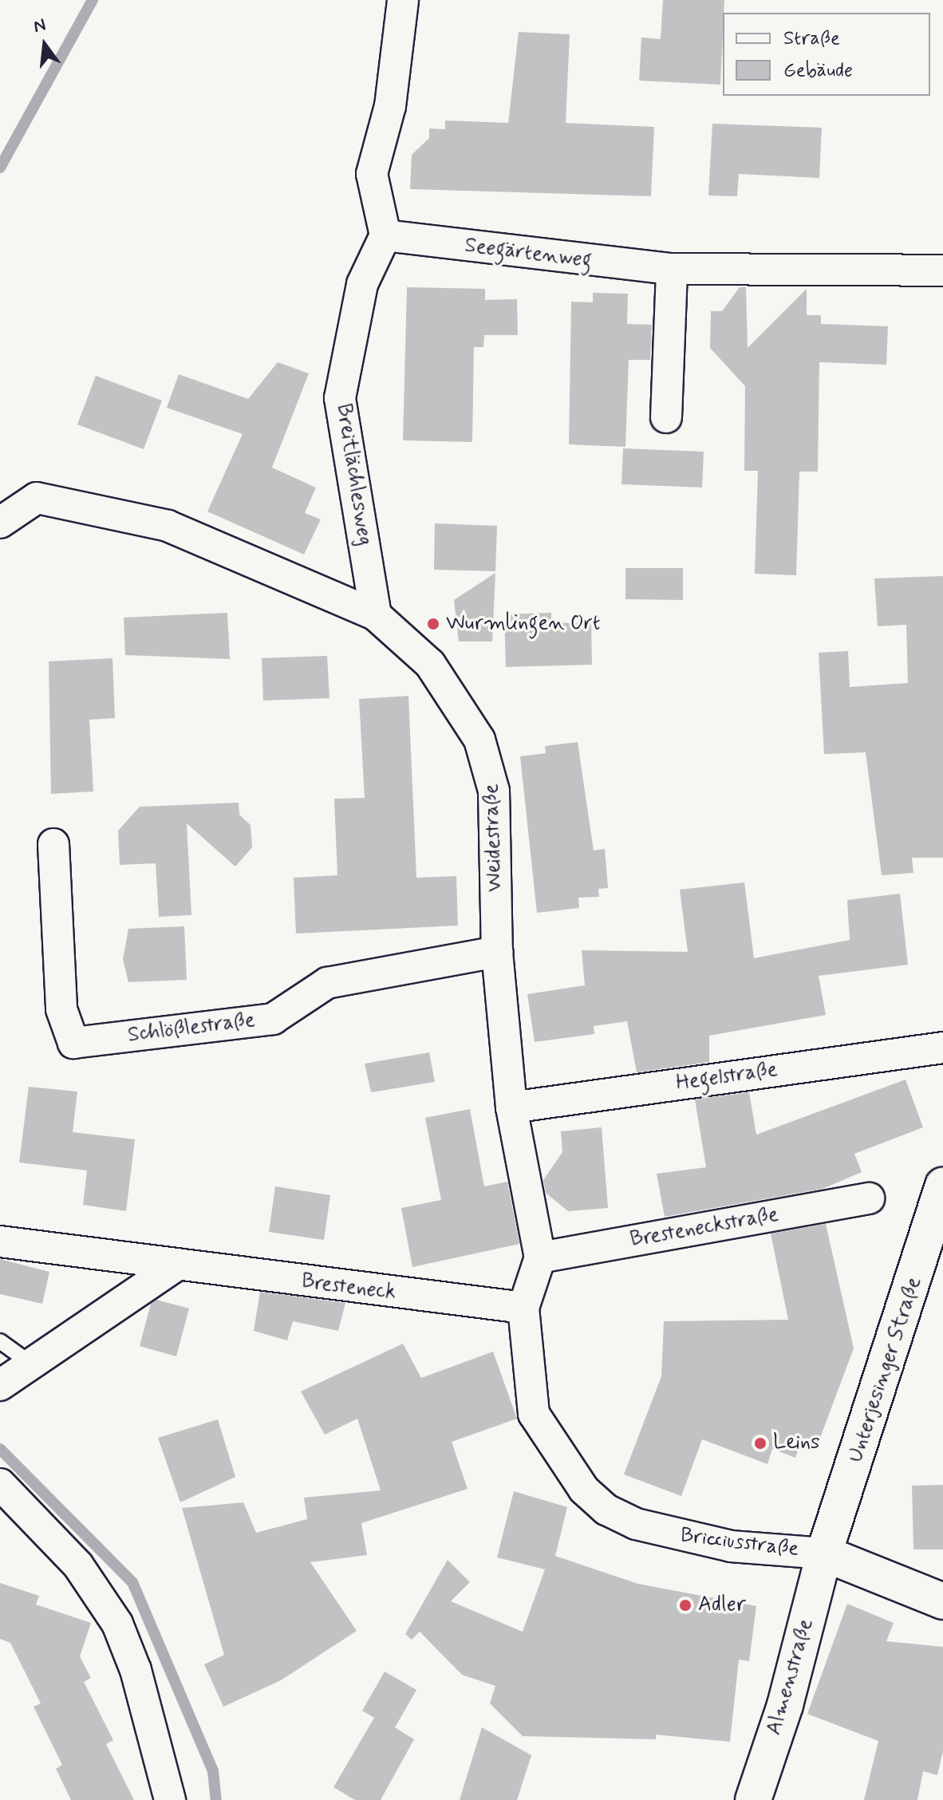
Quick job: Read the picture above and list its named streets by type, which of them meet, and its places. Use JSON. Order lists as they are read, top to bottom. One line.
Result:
{"streets":{"main road":["Unterjesinger Straße","Bricciusstraße","Almenstraße"],"street":["Seegärtenweg","Breitlächlesweg","Weidestraße","Schlößlestraße","Hegelstraße","Bresteneckstraße","Bresteneck"]},"crossings":[["Seegärtenweg","Breitlächlesweg"],["Breitlächlesweg","Weidestraße"],["Weidestraße","Schlößlestraße"],["Weidestraße","Hegelstraße"],["Weidestraße","Bresteneckstraße"],["Weidestraße","Bresteneck"],["Weidestraße","Bricciusstraße"],["Bresteneck","Bricciusstraße"],["Unterjesinger Straße","Bricciusstraße"],["Unterjesinger Straße","Almenstraße"],["Bricciusstraße","Almenstraße"]],"places":["Wurmlingen Ort","Leins","Adler"],"legend":["Straße","Gebäude"],"north":"top"}
